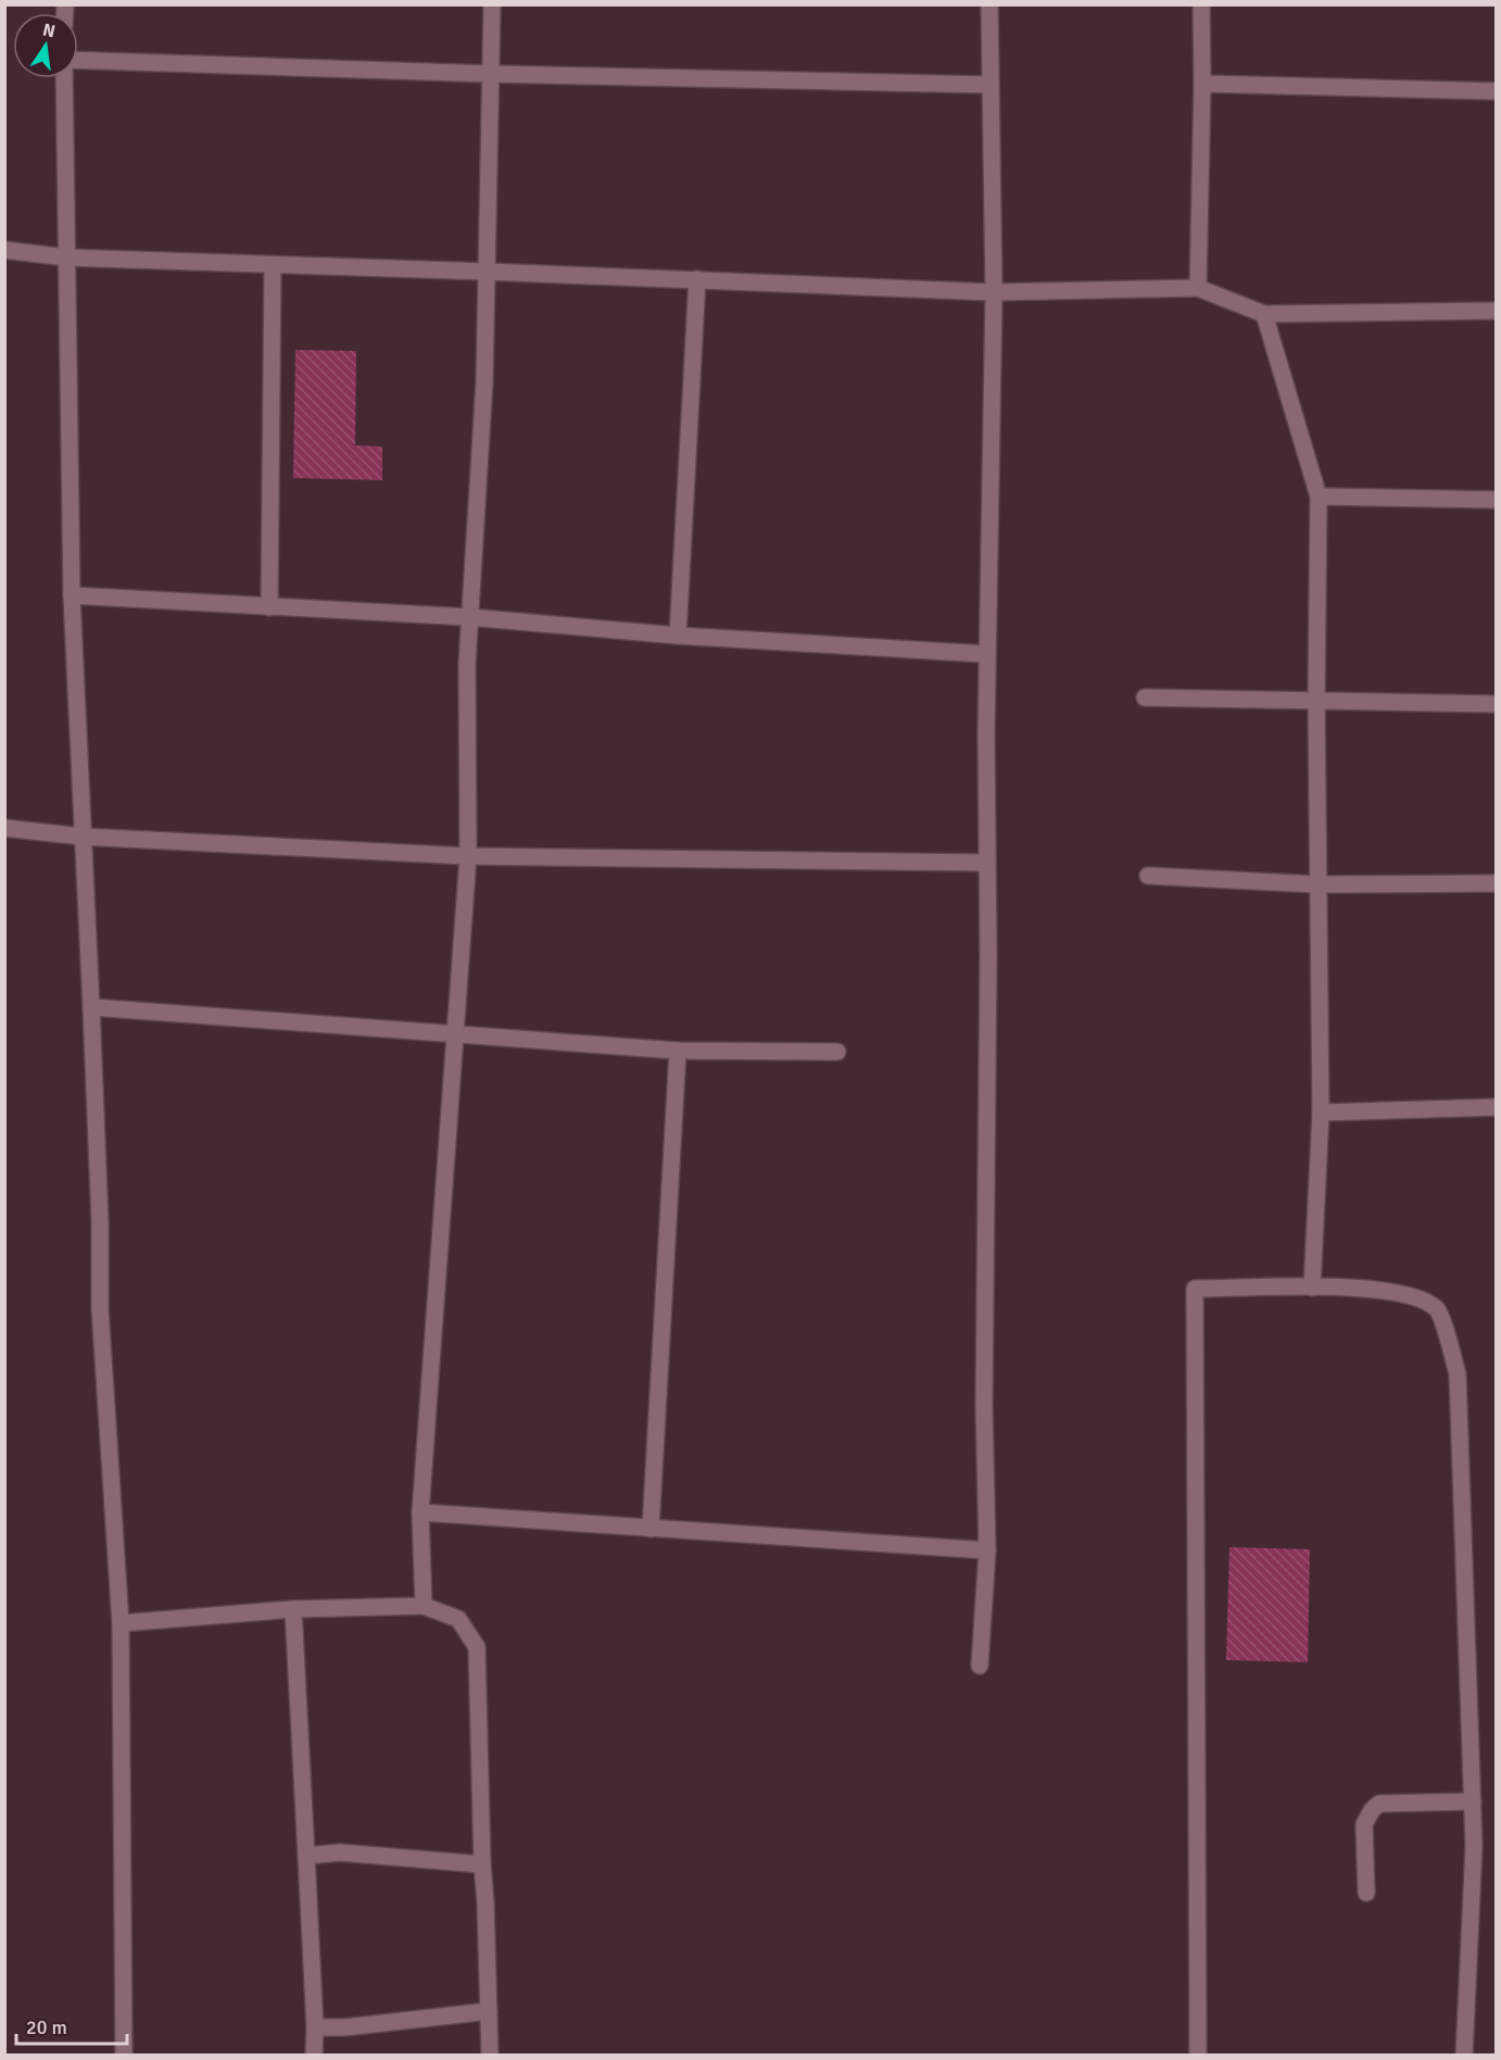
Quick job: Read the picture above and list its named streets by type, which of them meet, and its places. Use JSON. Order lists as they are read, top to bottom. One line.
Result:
{"scale_bar":"20 m","north":"top"}
